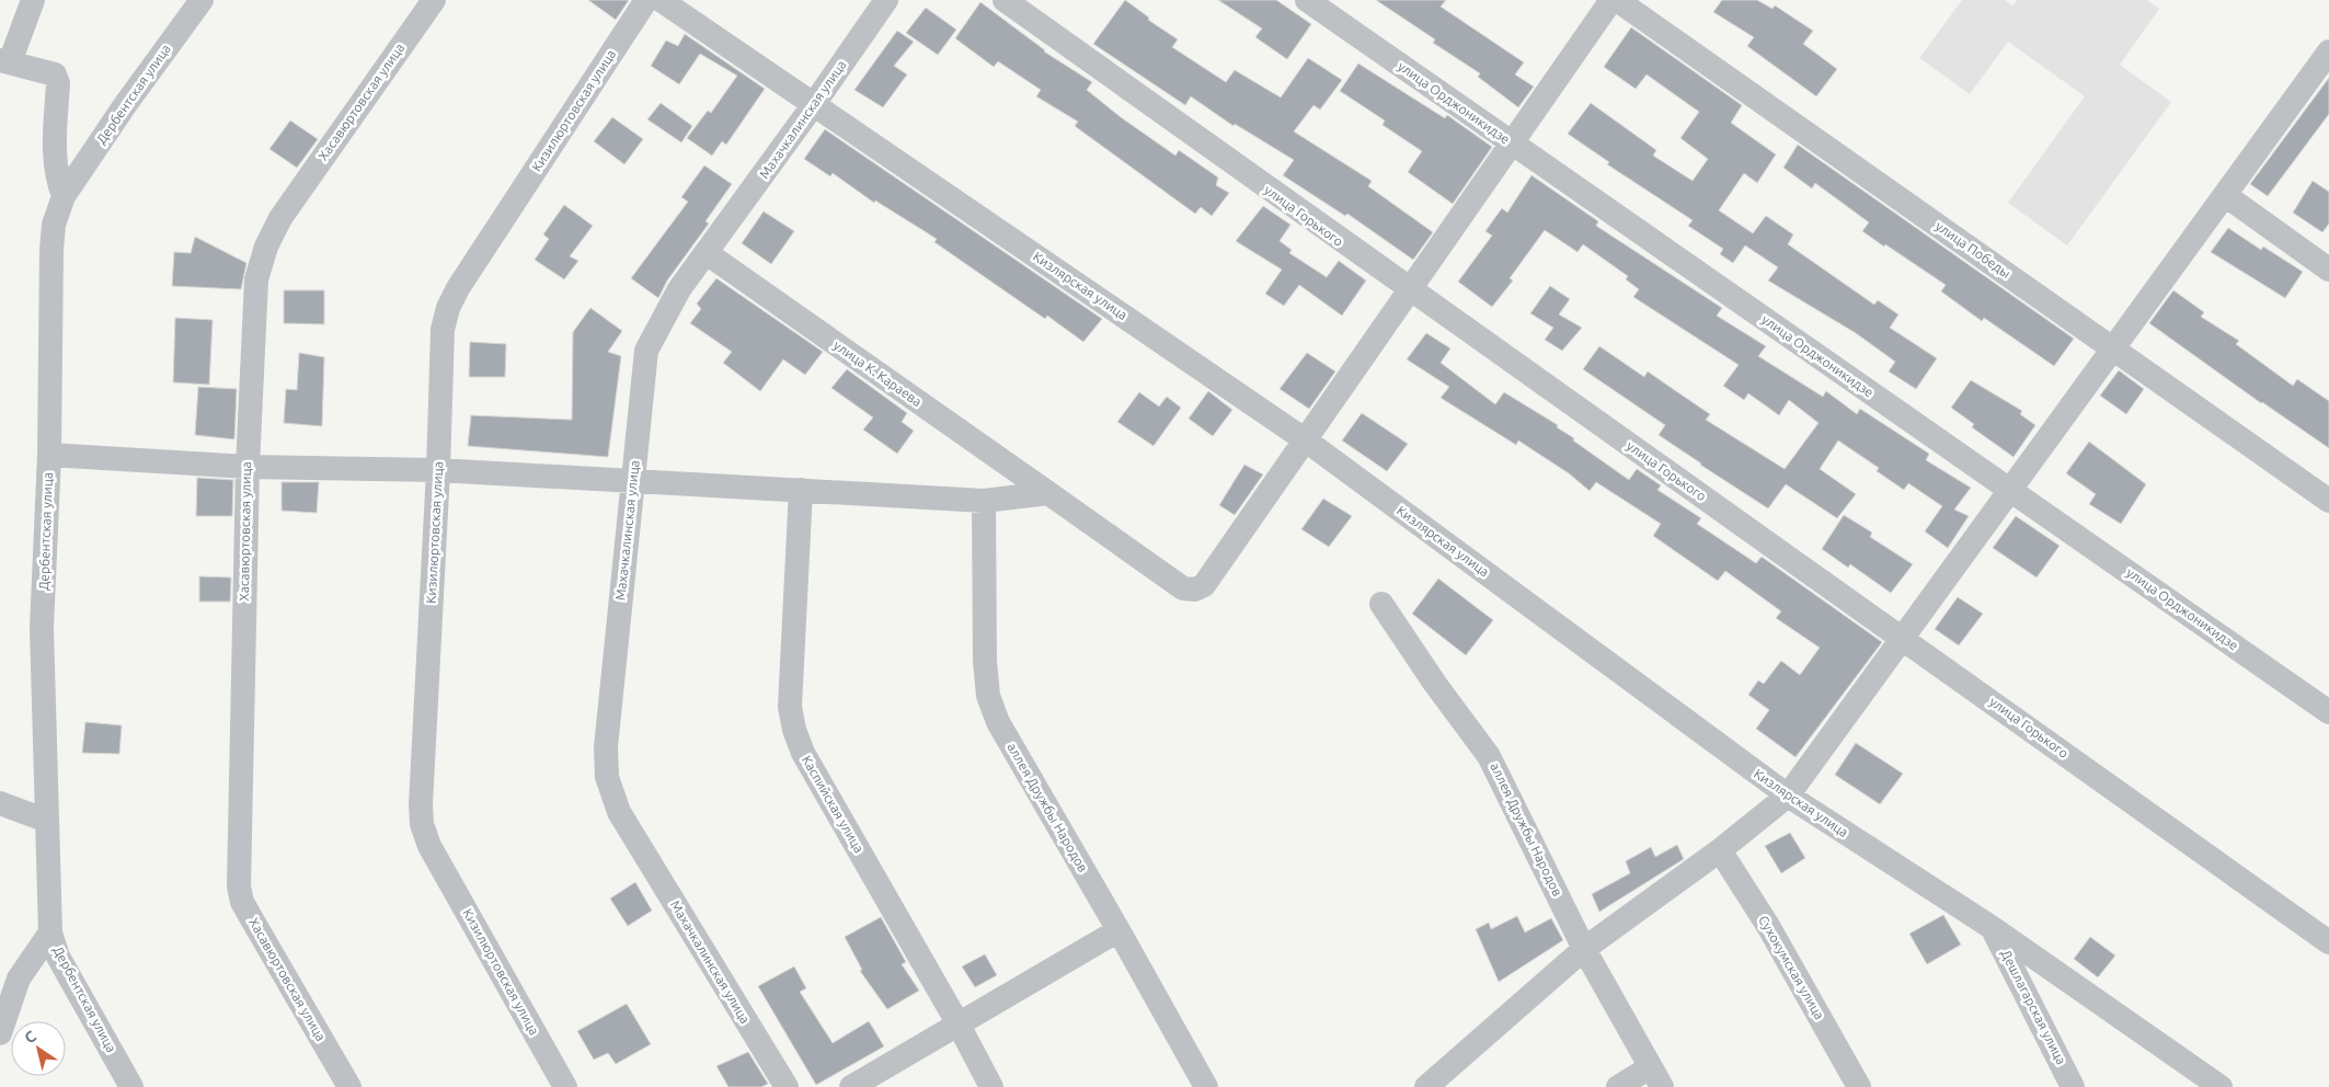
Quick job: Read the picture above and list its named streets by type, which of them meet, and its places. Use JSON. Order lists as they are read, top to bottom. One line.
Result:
{"streets":{"street":["Дербентская улица","Хасавюртовская улица","улица Орджоникидзе","Кизилюртовская улица","Махачкалинская улица","улица Горького","улица Победы","Кизлярская улица","улица К. Караева","Каспийская улица","аллея Дружбы Народов","Сухокумская улица","Дешлагарская улица"]},"crossings":[["улица Орджоникидзе","улица К. Караева"],["Махачкалинская улица","Кизлярская улица"],["Махачкалинская улица","улица К. Караева"],["улица Горького","улица К. Караева"],["Кизлярская улица","улица К. Караева"],["Кизлярская улица","Дешлагарская улица"]],"north":"top left"}
